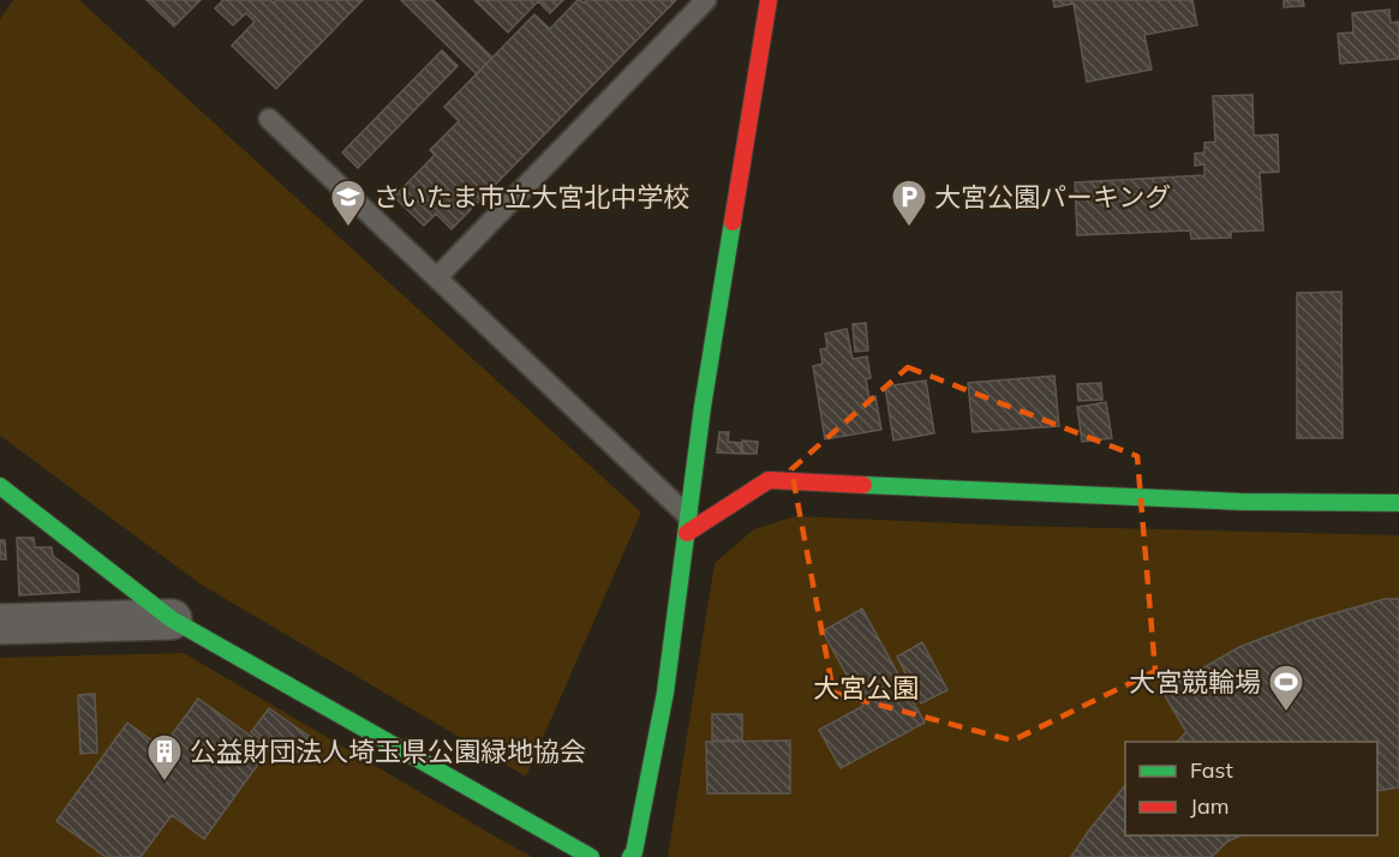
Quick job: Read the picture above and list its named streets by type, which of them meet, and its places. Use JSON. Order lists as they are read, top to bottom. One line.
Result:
{"parks":["大宮公園"],"places":{"school or university":["さいたま市立大宮北中学校"],"parking":["大宮公園パーキング"],"sports":["大宮競輪場"],"building":["公益財団法人埼玉県公園緑地協会"]},"legend":["Fast","Jam"]}
